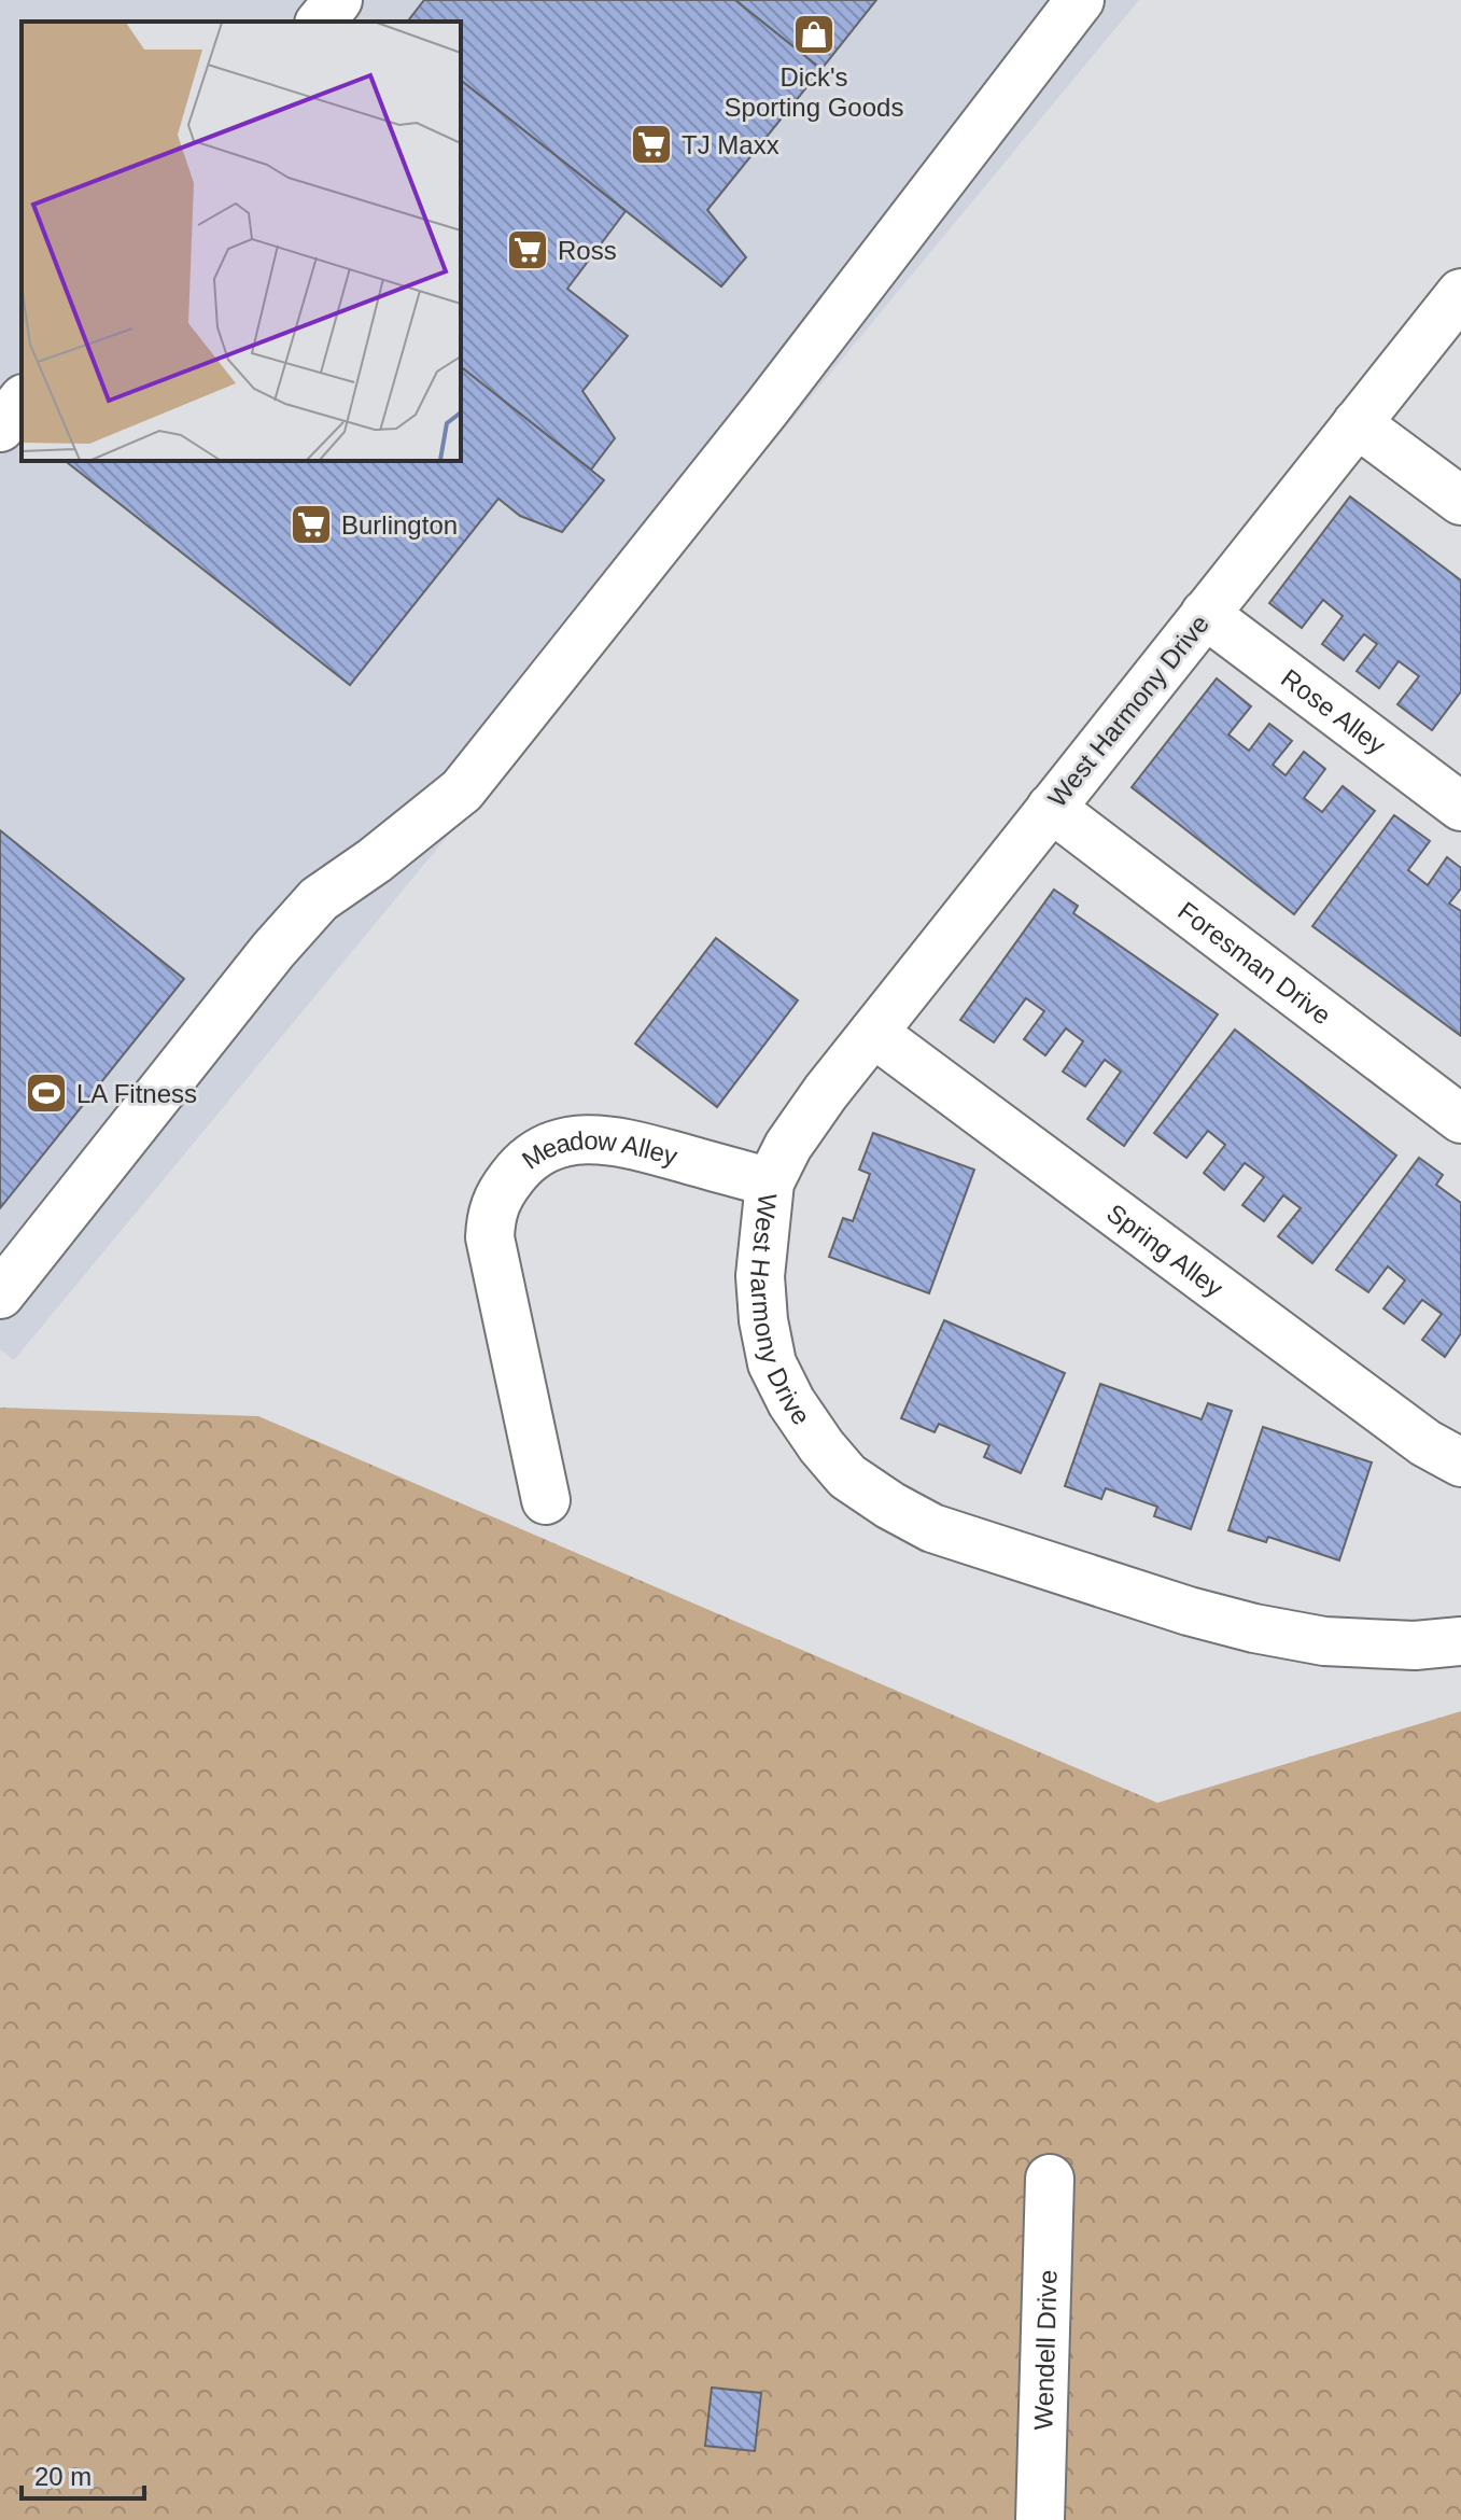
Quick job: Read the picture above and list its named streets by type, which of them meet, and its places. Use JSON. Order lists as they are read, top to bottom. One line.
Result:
{"streets":{"street":["West Harmony Drive","Rose Alley","Foresman Drive","Meadow Alley","Spring Alley","Wendell Drive"]},"crossings":[["West Harmony Drive","Rose Alley"],["West Harmony Drive","Foresman Drive"],["West Harmony Drive","Meadow Alley"],["West Harmony Drive","Spring Alley"]],"places":{"shop":["Dick's Sporting Goods"],"supermarket":["TJ Maxx","Ross","Burlington"],"sports":["LA Fitness"]},"scale_bar":"20 m"}
